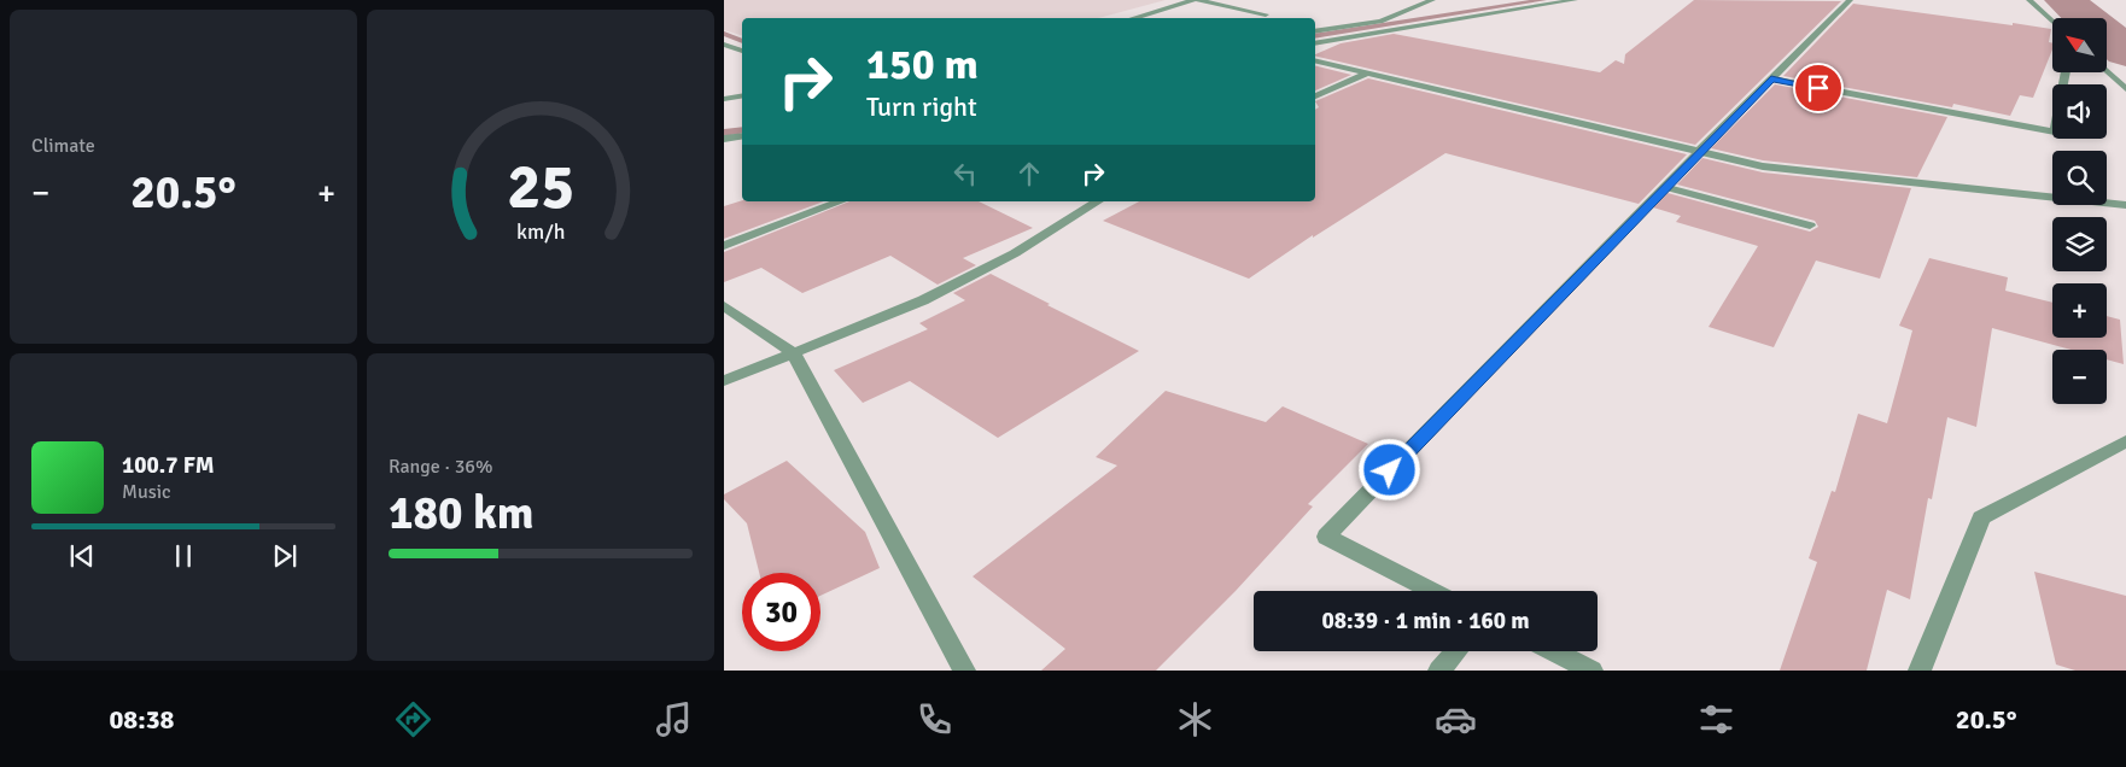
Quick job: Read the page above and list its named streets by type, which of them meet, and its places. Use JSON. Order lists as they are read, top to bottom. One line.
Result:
{"north":"top left","page":{"tile":["Climate",["Range · 36%","180 km"]],"map_buttons":["+","−"],"turn":["150 m","Turn right"],"heat":["−","20.5°","+"],"song":["100.7 FM","Music"],"limit":"30","trip":"08:39 · 1 min · 160 m","tabs":["08:38","20.5°"],"gauge":["25","km/h"]}}
